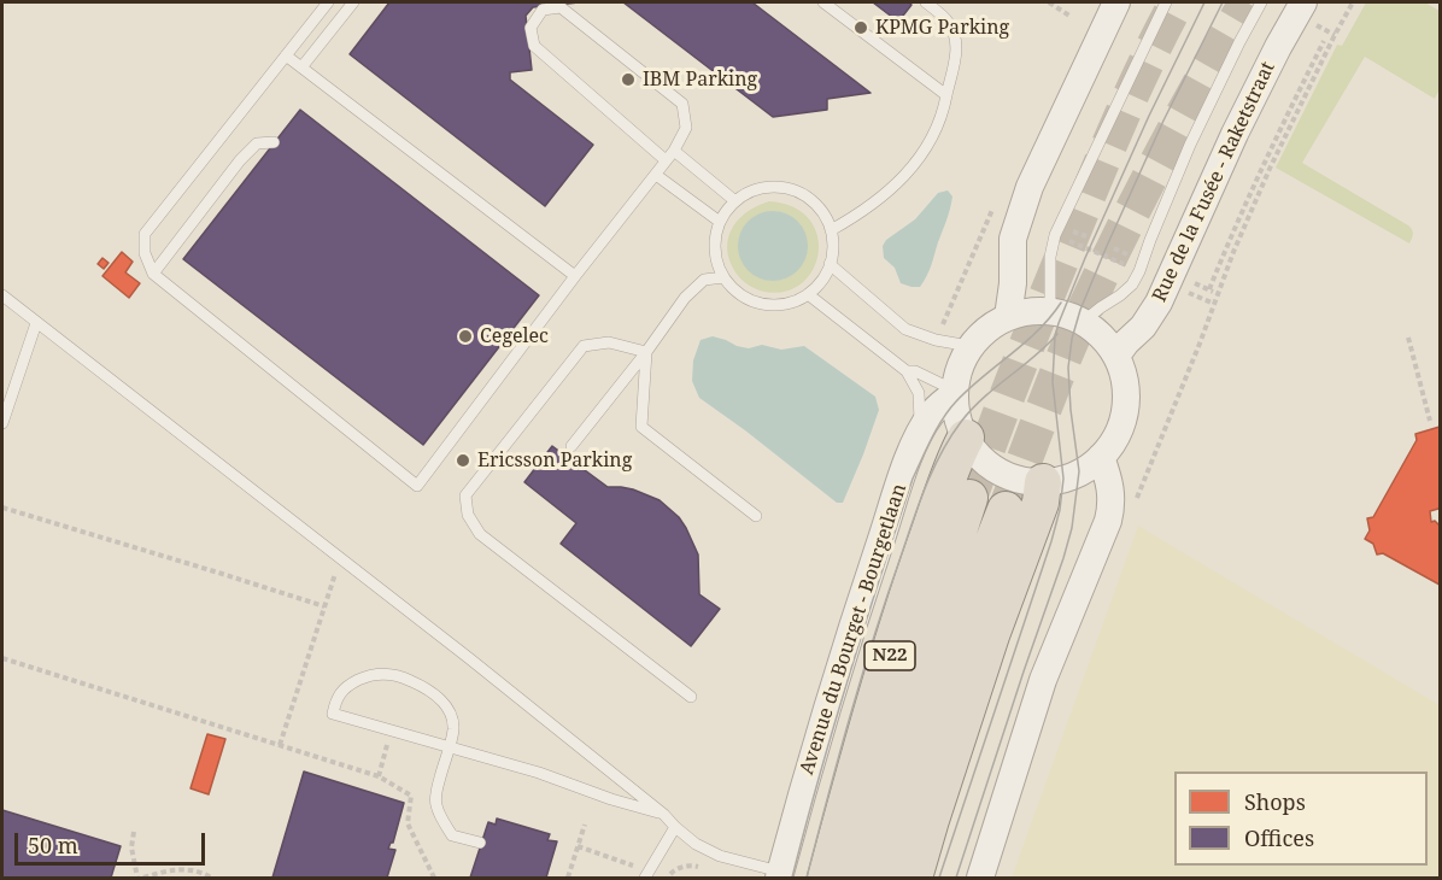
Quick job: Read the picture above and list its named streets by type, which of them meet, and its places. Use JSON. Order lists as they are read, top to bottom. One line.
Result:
{"streets":{"highway":["N22"],"street":["Rue de la Fusée - Raketstraat","Avenue du Bourget - Bourgetlaan"]},"crossings":[["Rue de la Fusée - Raketstraat","Avenue du Bourget - Bourgetlaan"],["Rue de la Fusée - Raketstraat","N22"],["Avenue du Bourget - Bourgetlaan","N22"]],"places":["KPMG Parking","IBM Parking","Cegelec","Ericsson Parking"],"legend":["Shops","Offices"],"scale_bar":"50 m"}
